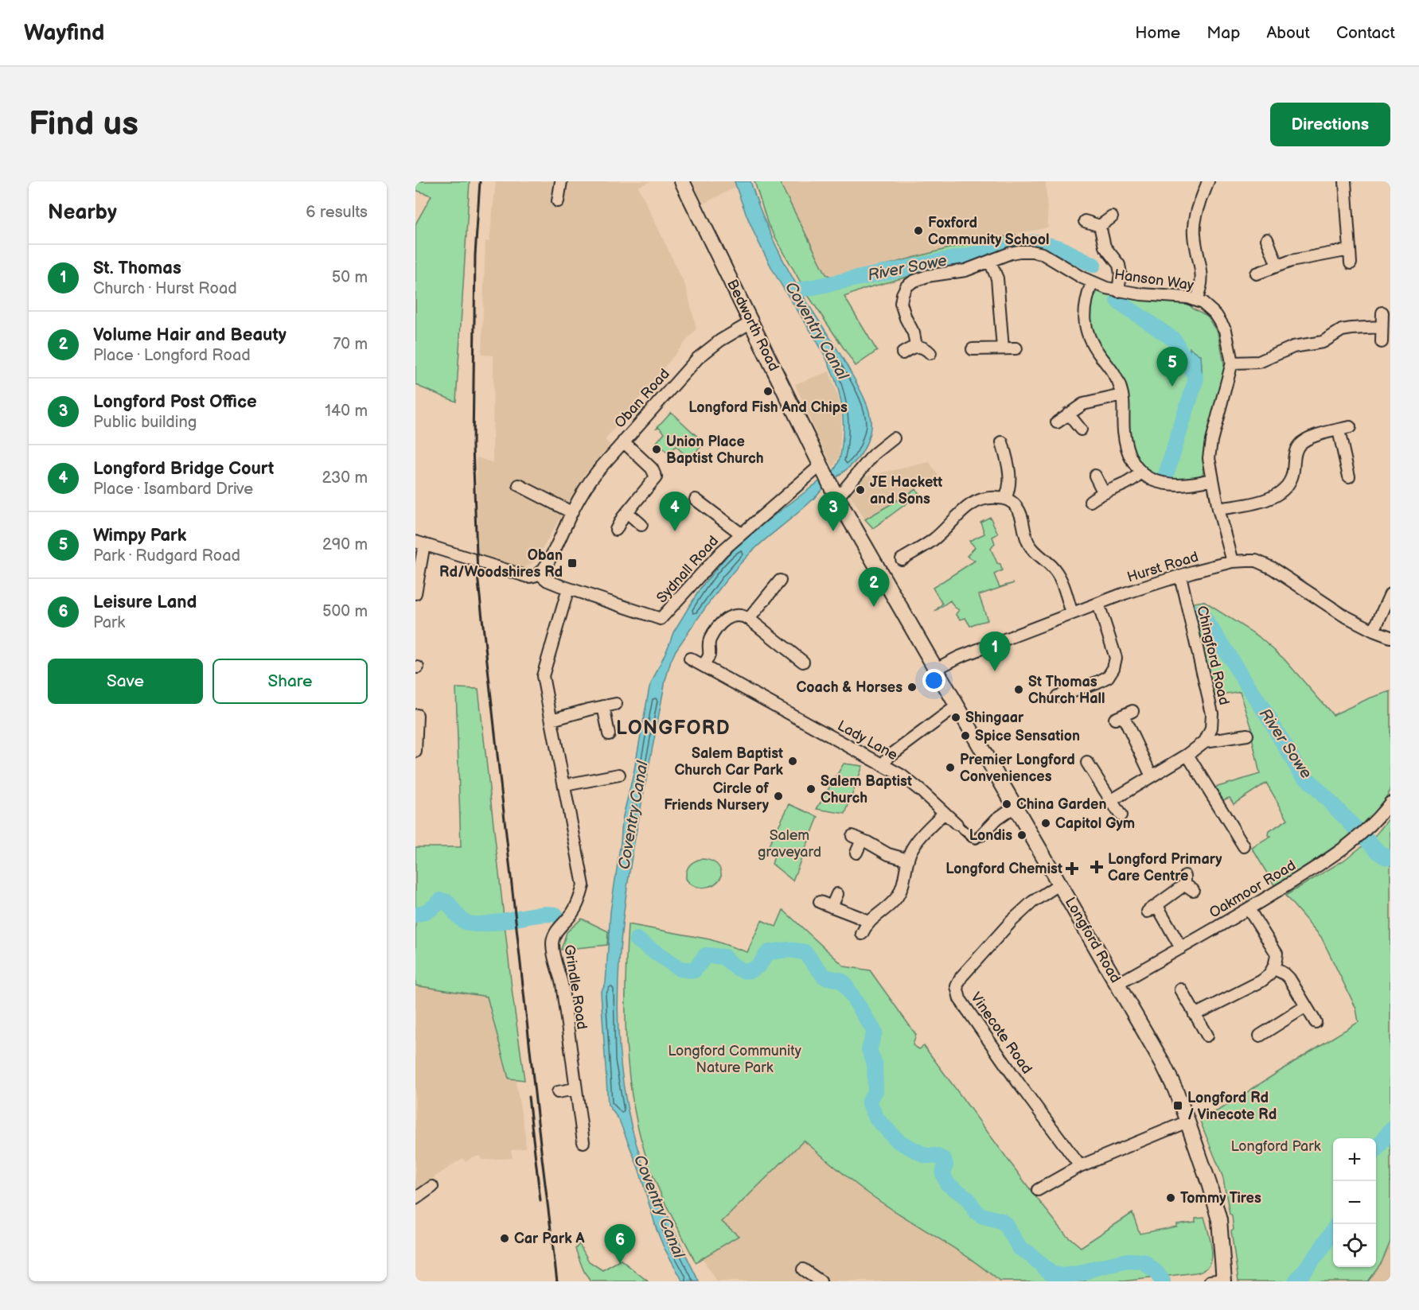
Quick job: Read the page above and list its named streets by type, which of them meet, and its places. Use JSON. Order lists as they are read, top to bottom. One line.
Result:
{"streets":{"main road":["Bedworth Road","Longford Road"],"street":["Hanson Way","Oban Road","Hurst Road","Sydnall Road","Chingford Road","Lady Lane","Oakmoor Road","Grindle Road","Vinecote Road"]},"crossings":[["Hanson Way","Hurst Road"],["Bedworth Road","Oban Road"],["Bedworth Road","Sydnall Road"],["Bedworth Road","Longford Road"],["Oban Road","Sydnall Road"],["Hurst Road","Chingford Road"],["Hurst Road","Longford Road"],["Sydnall Road","Longford Road"],["Sydnall Road","Grindle Road"],["Lady Lane","Longford Road"],["Oakmoor Road","Longford Road"],["Longford Road","Vinecote Road"]],"districts":["LONGFORD"],"water":["River Sowe","Coventry Canal"],"parks":["Salem graveyard","Longford Community Nature Park","Longford Park"],"places":{"other":["Foxford Community School","Longford Fish And Chips","Union Place Baptist Church","JE Hackett and Sons","Coach & Horses","St Thomas Church Hall","Shingaar","Spice Sensation","Salem Baptist Church Car Park","Premier Longford Conveniences","Salem Baptist Church","Circle of Friends Nursery","China Garden","Capitol Gym","Londis","Tommy Tires","Car Park A"],"transit":["Oban Rd/Woodshires Rd","Longford Rd / Vinecote Rd"],"health":["Longford Primary Care Centre","Longford Chemist"]},"page":{"header":"Wayfind","nav":["Home","Map","About","Contact"],"buttons":["Directions",["Save","Share"]],"title":"Find us","heading":["Nearby","6 results"],"list":[{"mark":"1","name":"St. Thomas","note":"Church · Hurst Road","value":"50 m"},{"mark":"2","name":"Volume Hair and Beauty","note":"Place · Longford Road","value":"70 m"},{"mark":"3","name":"Longford Post Office","note":"Public building","value":"140 m"},{"mark":"4","name":"Longford Bridge Court","note":"Place · Isambard Drive","value":"230 m"},{"mark":"5","name":"Wimpy Park","note":"Park · Rudgard Road","value":"290 m"},{"mark":"6","name":"Leisure Land","note":"Park","value":"500 m"}],"pins":["5","3","4","2","1","6"],"map_buttons":["+","−"]}}
